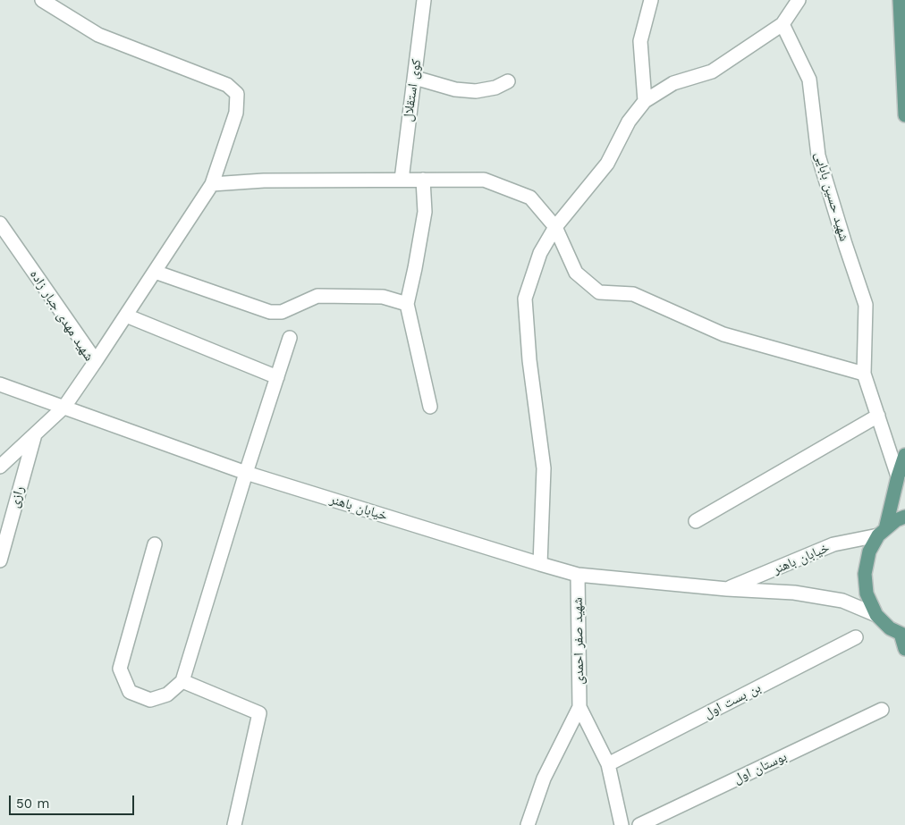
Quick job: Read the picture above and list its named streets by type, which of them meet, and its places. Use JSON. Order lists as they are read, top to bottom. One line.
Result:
{"streets":{"street":["کوی استقلال","شهید حسین بابایی","شهید مهدی جبار زاده","رازی","خیابان باهنر","شهید صفر احمدی","بن بست اول","بوستان اول"]},"crossings":[["شهید مهدی جبار زاده","رازی"],["شهید مهدی جبار زاده","خیابان باهنر"],["خیابان باهنر","شهید صفر احمدی"]],"scale_bar":"50 m"}
